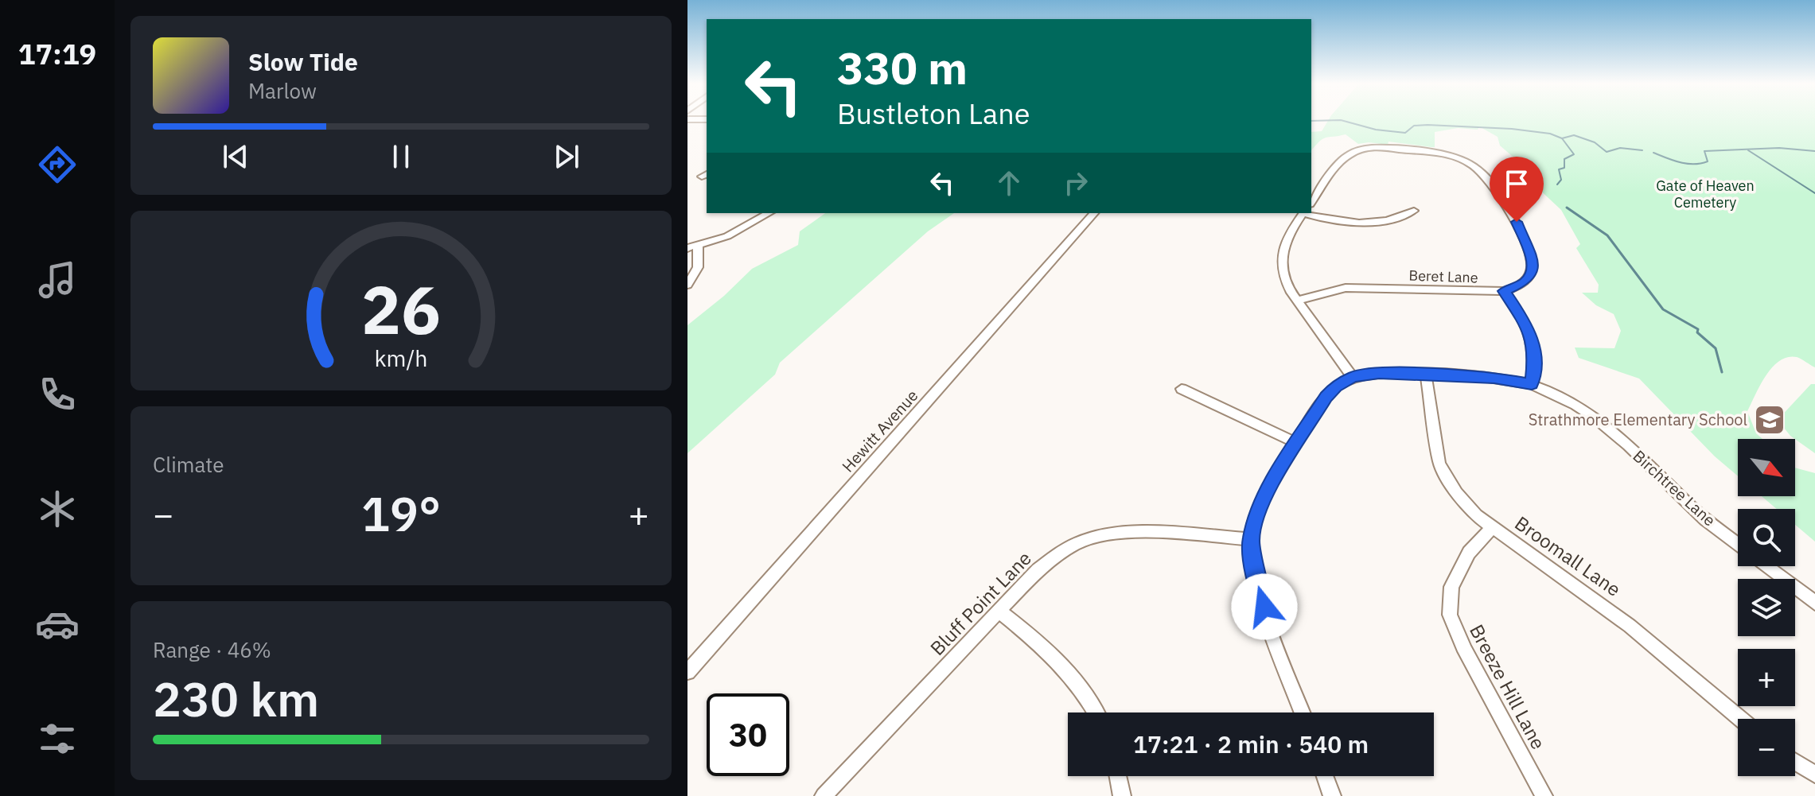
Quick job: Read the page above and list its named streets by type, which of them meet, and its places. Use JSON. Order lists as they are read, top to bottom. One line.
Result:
{"streets":{"street":["Beret Lane","Hewitt Avenue","Birchtree Lane","Broomall Lane","Bluff Point Lane","Breeze Hill Lane"]},"crossings":[["Birchtree Lane","Broomall Lane"],["Birchtree Lane","Bluff Point Lane"],["Broomall Lane","Breeze Hill Lane"]],"parks":["Gate of Heaven Cemetery"],"places":{"school or university":["Strathmore Elementary School"]},"north":"bottom right","page":{"tabs":"17:19","turn":["330 m","Bustleton Lane"],"song":["Slow Tide","Marlow"],"tile":["Climate",["Range · 46%","230 km"]],"map_buttons":["+","−"],"heat":["−","19°","+"],"limit":"30","trip":"17:21 · 2 min · 540 m","gauge":["26","km/h"]}}
